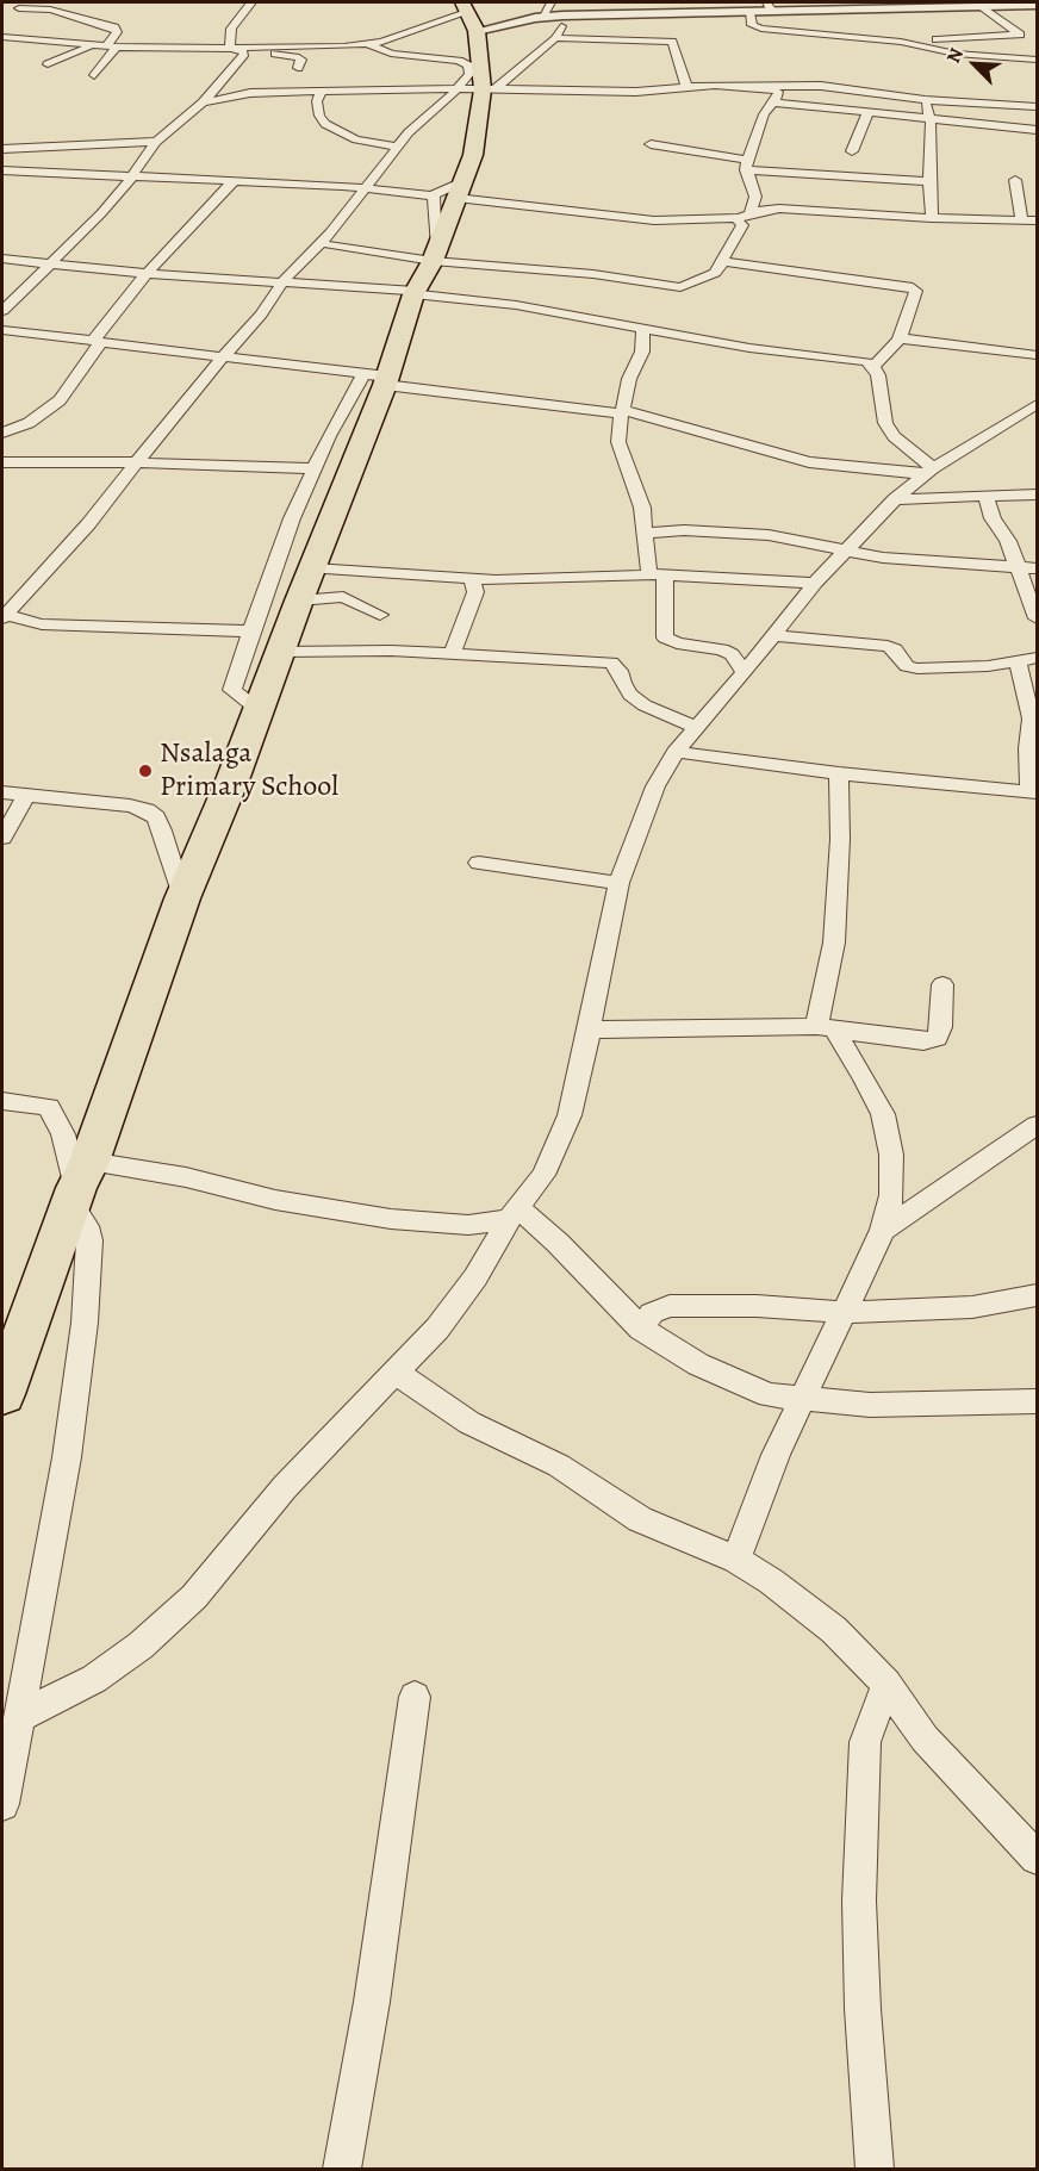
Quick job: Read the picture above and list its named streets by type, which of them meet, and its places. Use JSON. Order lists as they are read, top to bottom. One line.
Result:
{"places":["Nsalaga Primary School"],"north":"top left"}
